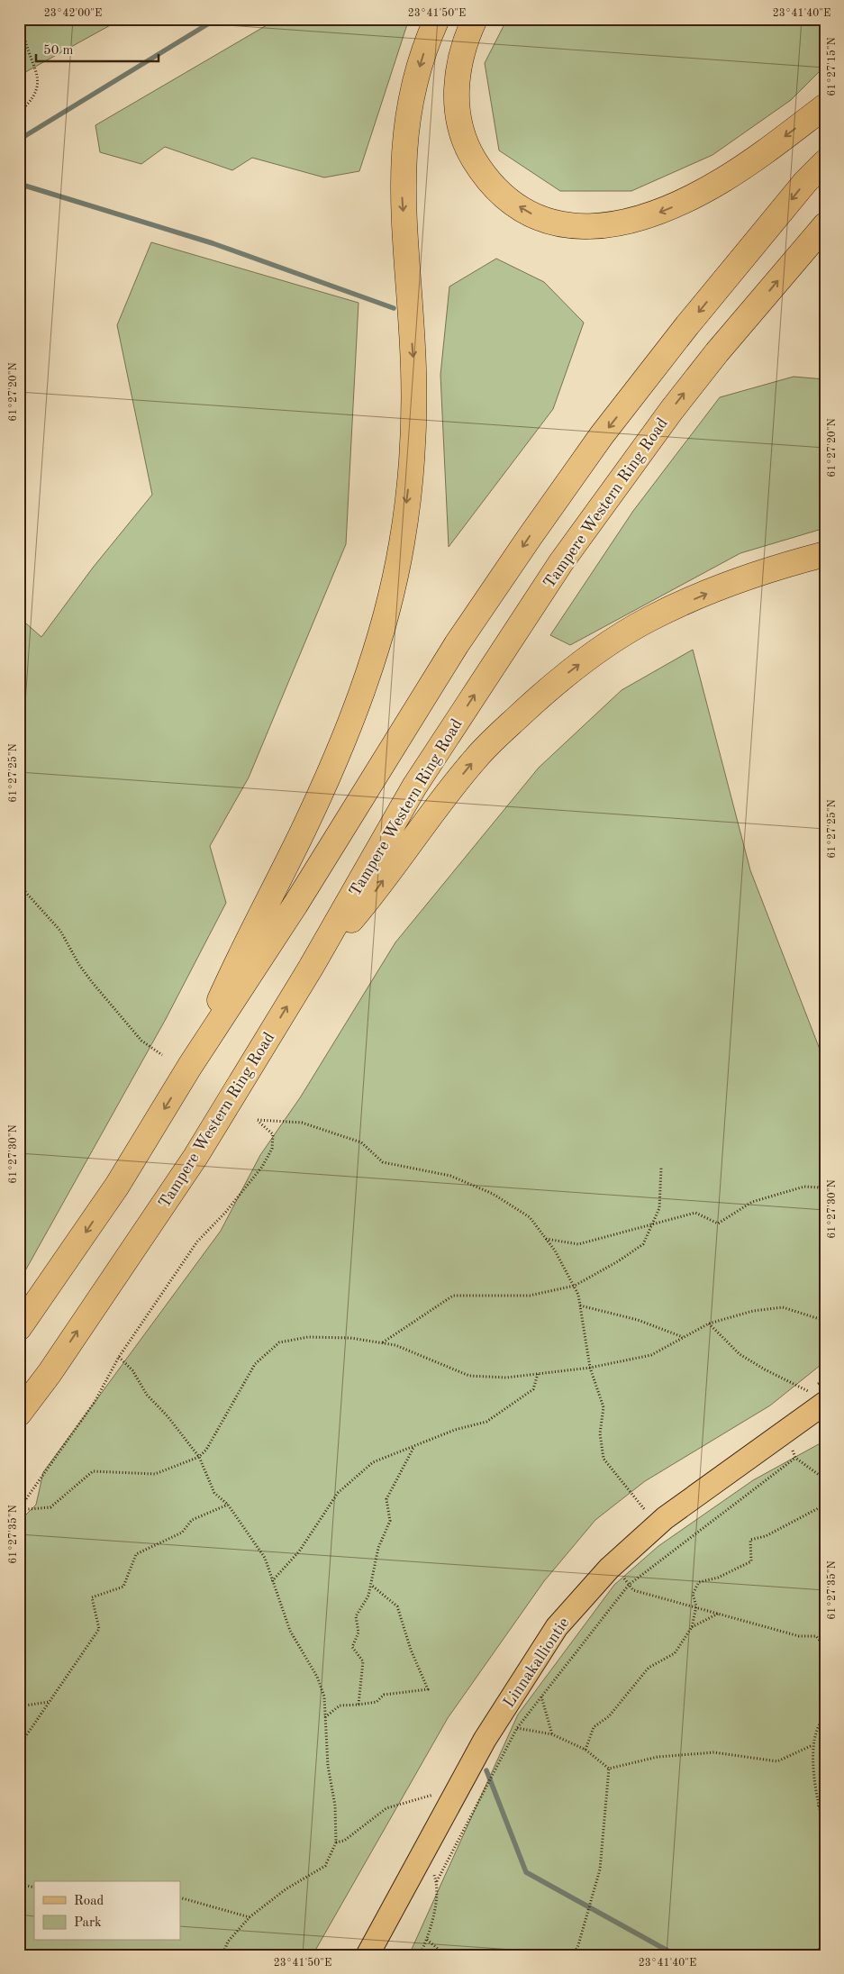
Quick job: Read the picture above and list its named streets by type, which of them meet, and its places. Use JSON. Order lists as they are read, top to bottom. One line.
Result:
{"streets":{"highway":["Tampere Western Ring Road"],"main road":["Linnakalliontie"]},"legend":["Road","Park"],"scale_bar":"50 m","coordinates":["23°42'00\"E","23°41'50\"E","23°41'40\"E","61°27'15\"N","61°27'20\"N","61°27'25\"N","61°27'30\"N","61°27'35\"N"]}
